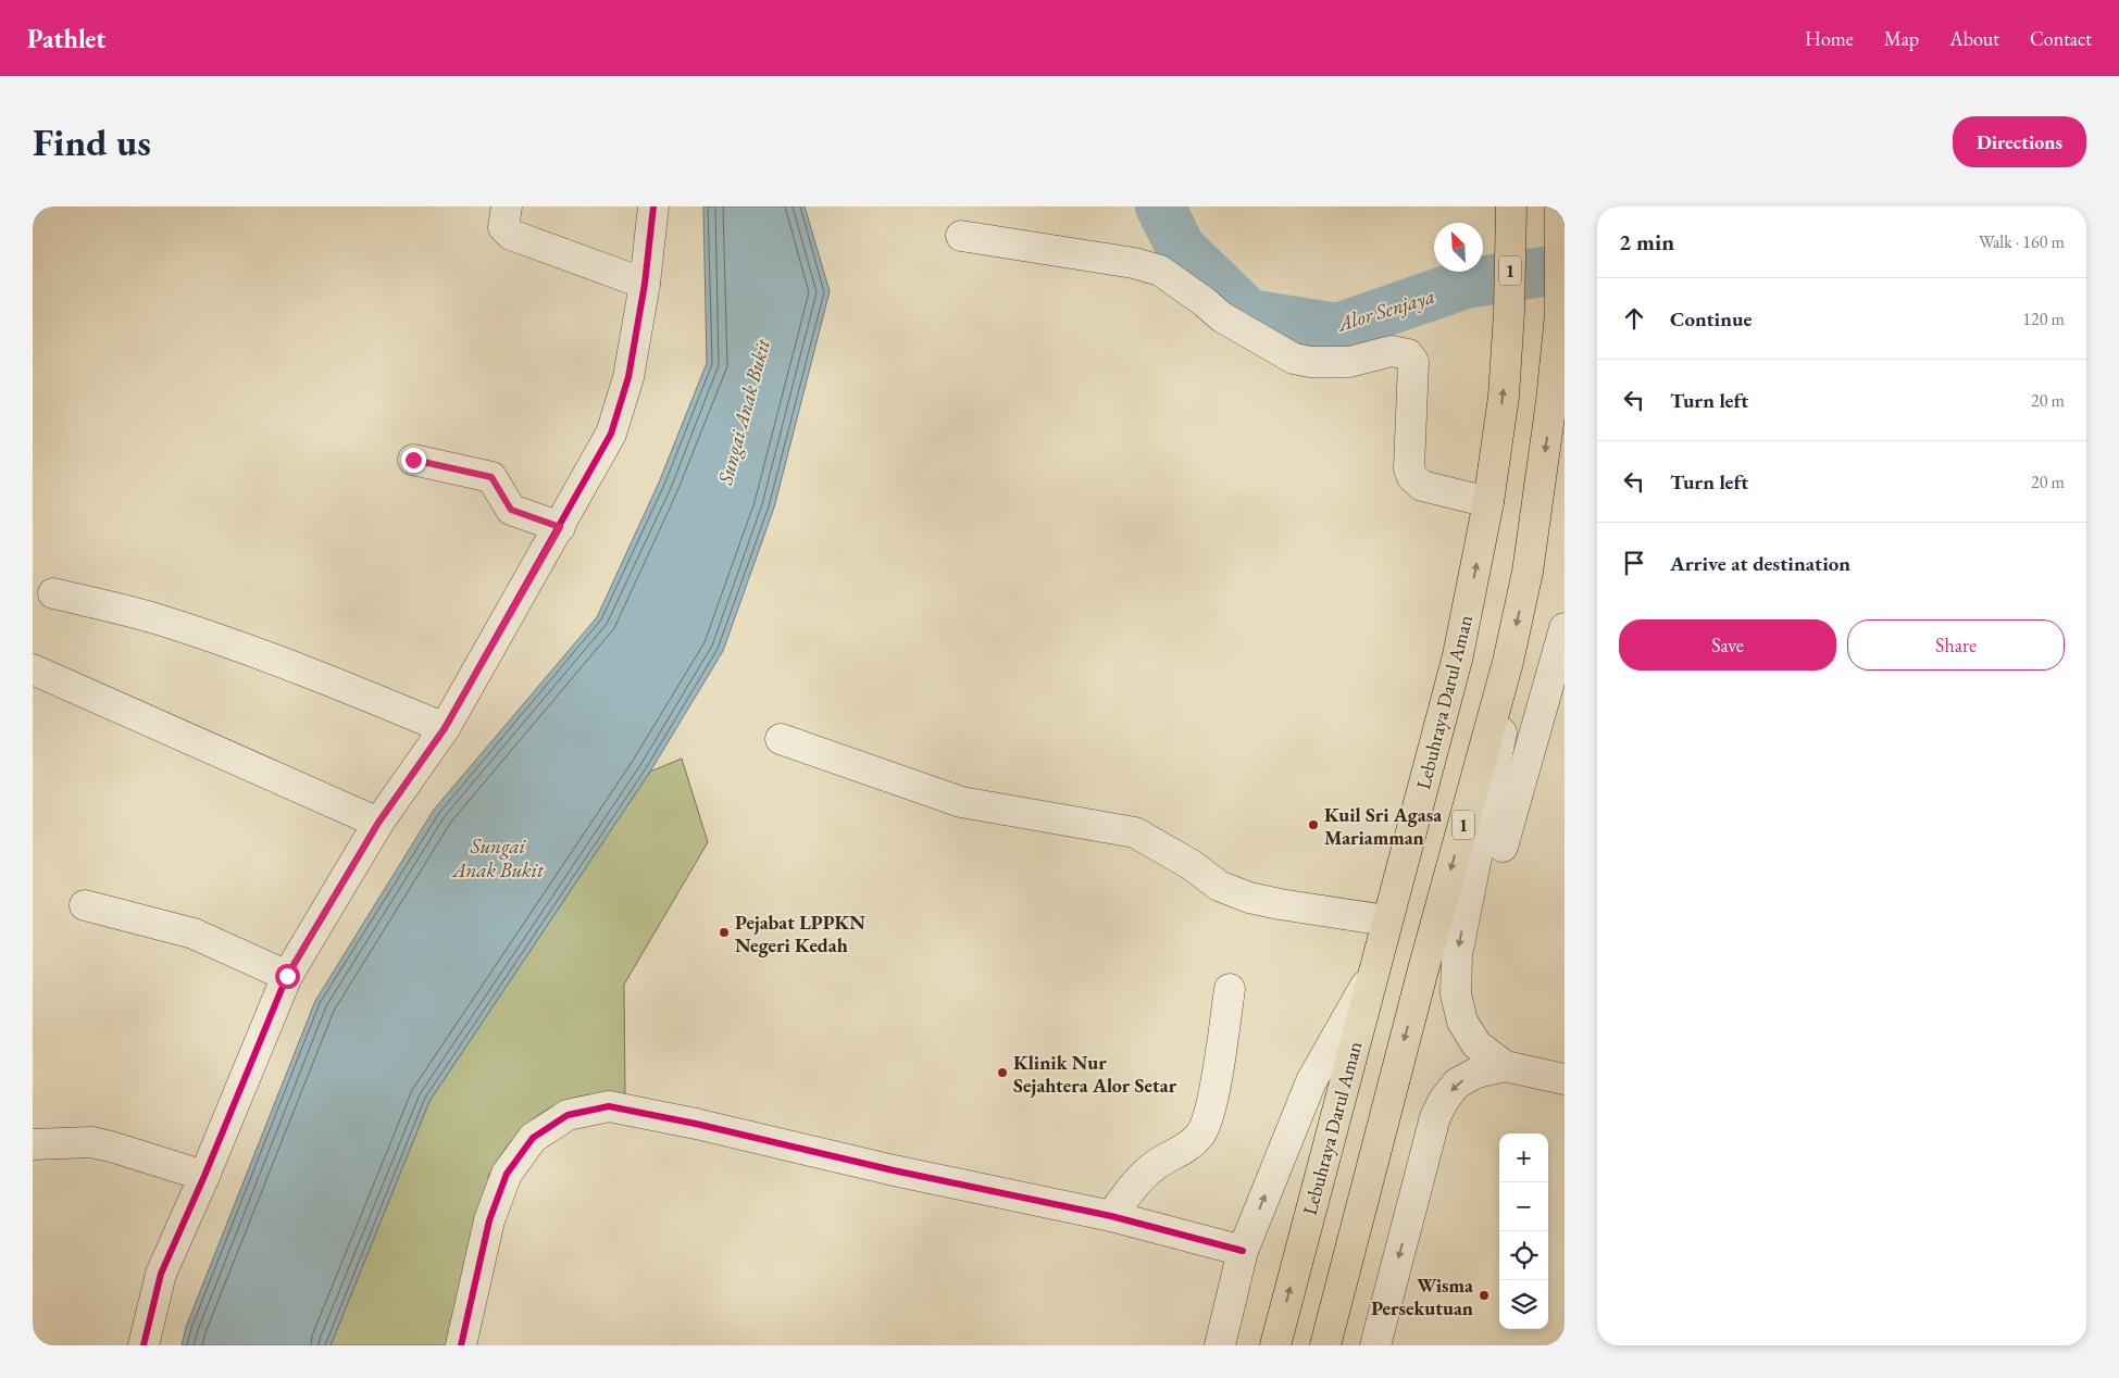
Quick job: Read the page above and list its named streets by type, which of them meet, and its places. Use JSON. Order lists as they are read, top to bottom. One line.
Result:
{"streets":{"highway":["1","Lebuhraya Darul Aman"]},"water":["Alor Senjaya","Sungai Anak Bukit"],"places":["Kuil Sri Agasa Mariamman","Pejabat LPPKN Negeri Kedah","Klinik Nur Sejahtera Alor Setar","Wisma Persekutuan"],"north":"top left","page":{"header":"Pathlet","nav":["Home","Map","About","Contact"],"buttons":["Directions",["Save","Share"]],"title":"Find us","heading":["2 min","Walk · 160 m"],"list":[["Continue","120 m"],["Turn left","20 m"],["Turn left","20 m"],"Arrive at destination"],"map_buttons":["+","−"]}}
